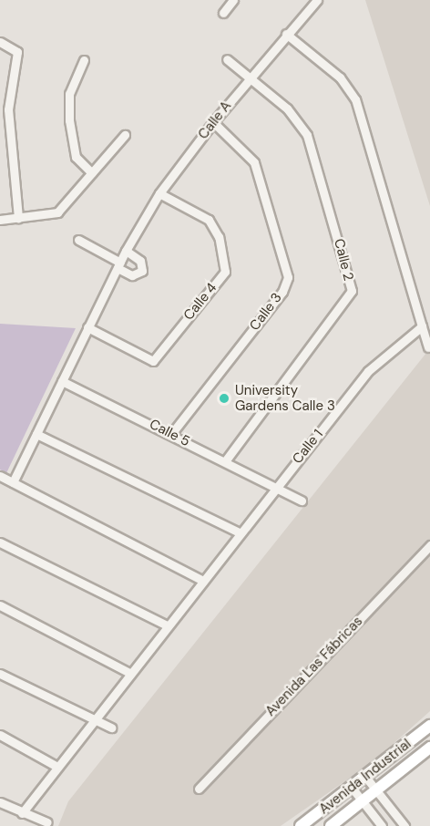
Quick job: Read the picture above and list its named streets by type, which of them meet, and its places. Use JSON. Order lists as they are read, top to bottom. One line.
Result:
{"streets":{"street":["Calle A","Calle 2","Calle 4","Calle 3","Calle 5","Calle 1","Avenida Las Fábricas","Avenida Industrial"]},"crossings":[["Calle A","Calle 2"],["Calle A","Calle 4"],["Calle A","Calle 3"],["Calle A","Calle 5"],["Calle 2","Calle 5"],["Calle 3","Calle 5"],["Calle 5","Calle 1"]],"places":["University Gardens Calle 3"]}
